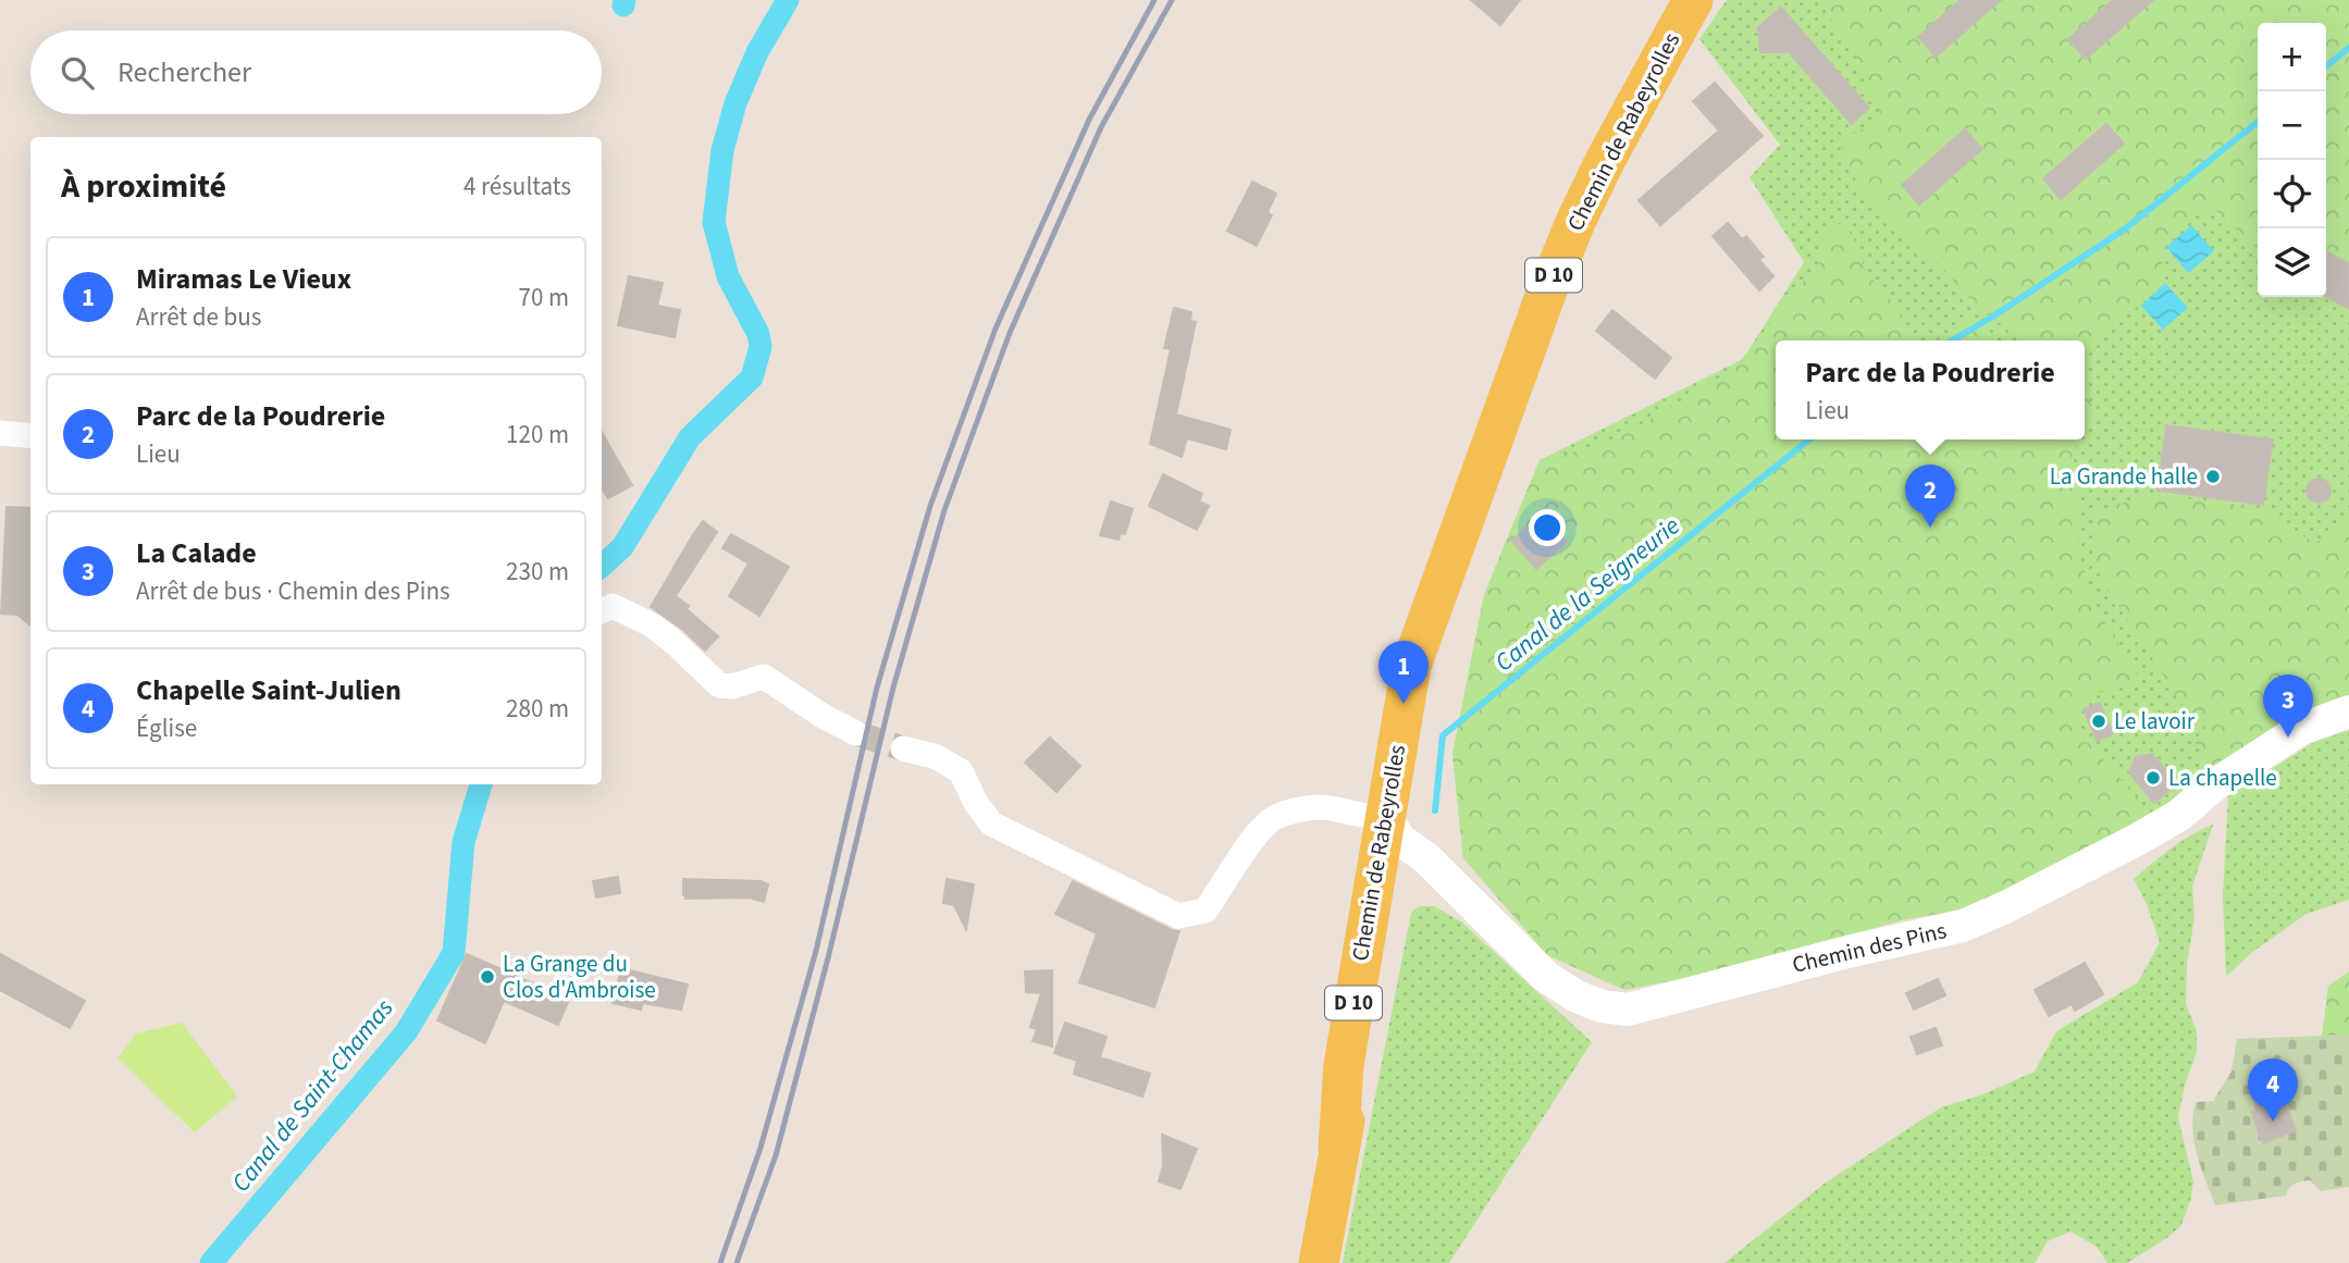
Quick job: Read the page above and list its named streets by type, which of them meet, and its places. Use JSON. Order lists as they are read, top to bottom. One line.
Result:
{"streets":{"main road":["Chemin de Rabeyrolles","D 10"],"street":["Chemin des Pins"]},"crossings":[["Chemin de Rabeyrolles","Chemin des Pins"]],"water":["Canal de la Seigneurie","Canal de Saint-Chamas"],"places":["La Grande halle","Le lavoir","La chapelle","La Grange du Clos d'Ambroise"],"page":{"map_buttons":["+","−"],"search":"Rechercher","heading":["À proximité","4 résultats"],"list":[{"mark":"1","name":"Miramas Le Vieux","note":"Arrêt de bus","value":"70 m"},{"mark":"2","name":"Parc de la Poudrerie","note":"Lieu","value":"120 m"},{"mark":"3","name":"La Calade","note":"Arrêt de bus · Chemin des Pins","value":"230 m"},{"mark":"4","name":"Chapelle Saint-Julien","note":"Église","value":"280 m"}],"popup":["Parc de la Poudrerie","Lieu"],"pins":["2","1","3","4"]}}
